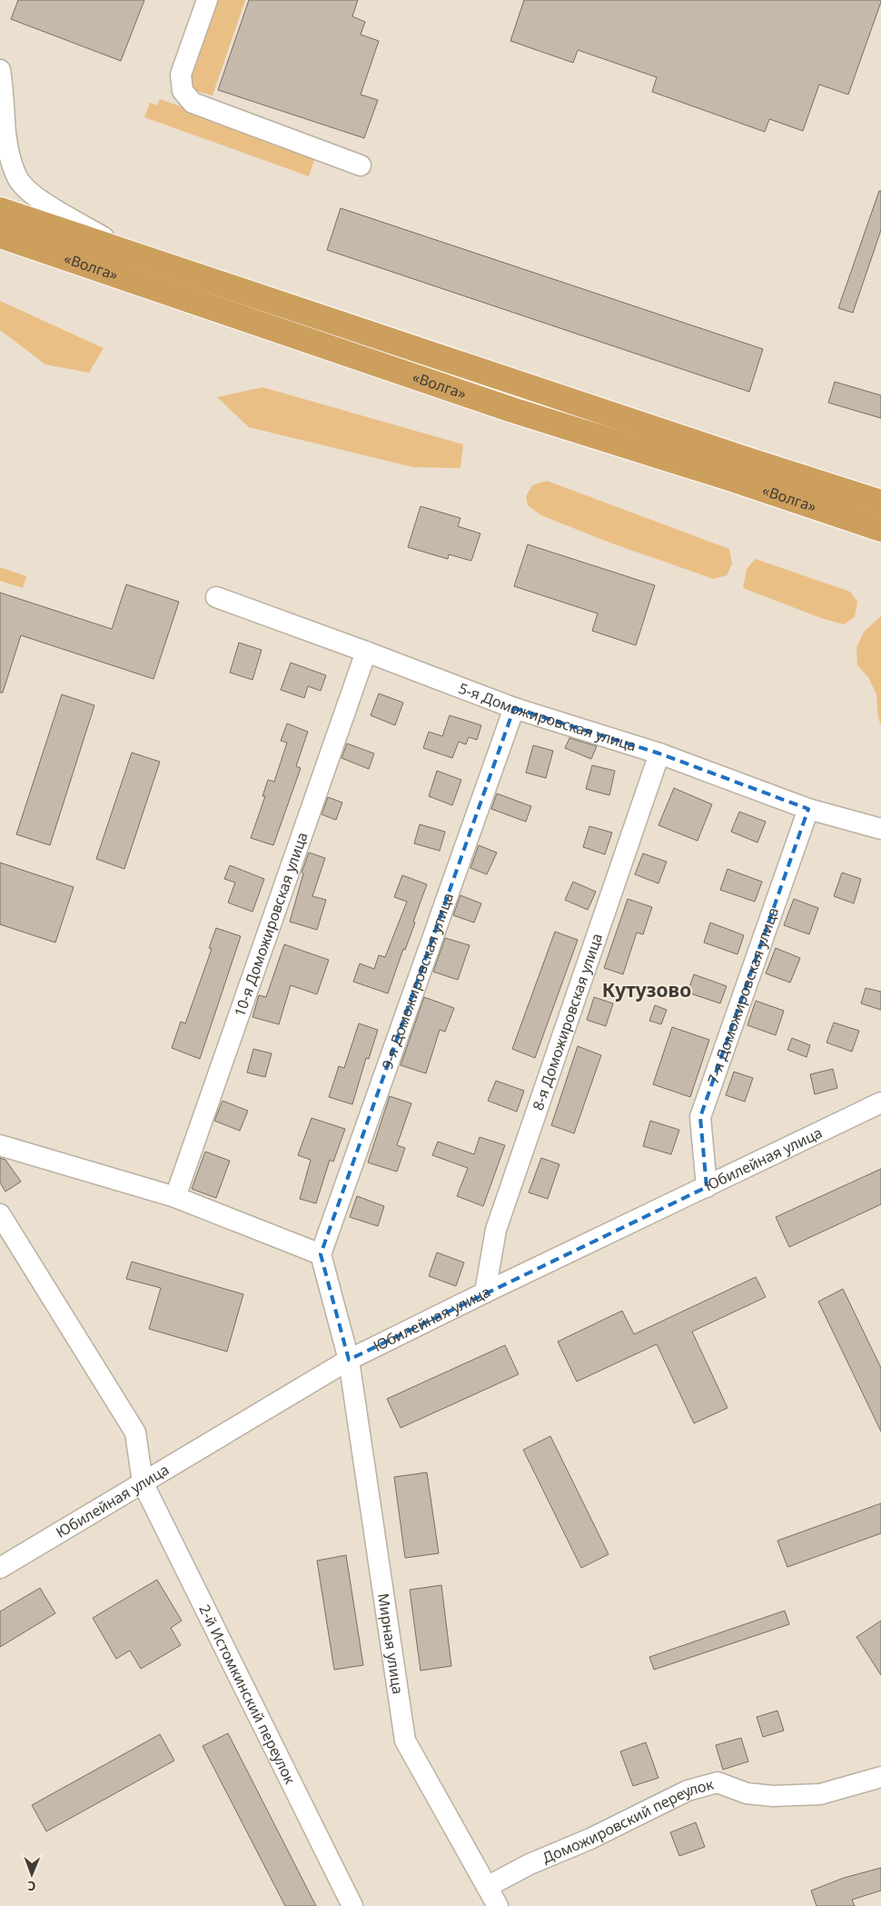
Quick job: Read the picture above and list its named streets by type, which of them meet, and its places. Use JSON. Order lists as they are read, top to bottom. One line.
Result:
{"streets":{"highway":["«Волга»"],"street":["5-я Доможировская улица","10-я Доможировская улица","9-я Доможировская улица","7-я Доможировская улица","8-я Доможировская улица","Юбилейная улица","Мирная улица","2-й Истомкинский переулок","Доможировский переулок"]},"crossings":[["5-я Доможировская улица","10-я Доможировская улица"],["5-я Доможировская улица","9-я Доможировская улица"],["5-я Доможировская улица","7-я Доможировская улица"],["5-я Доможировская улица","8-я Доможировская улица"],["9-я Доможировская улица","Мирная улица"],["7-я Доможировская улица","Юбилейная улица"],["8-я Доможировская улица","Юбилейная улица"],["Юбилейная улица","Мирная улица"],["Юбилейная улица","2-й Истомкинский переулок"],["Мирная улица","Доможировский переулок"]],"districts":["Кутузово"],"north":"bottom"}
